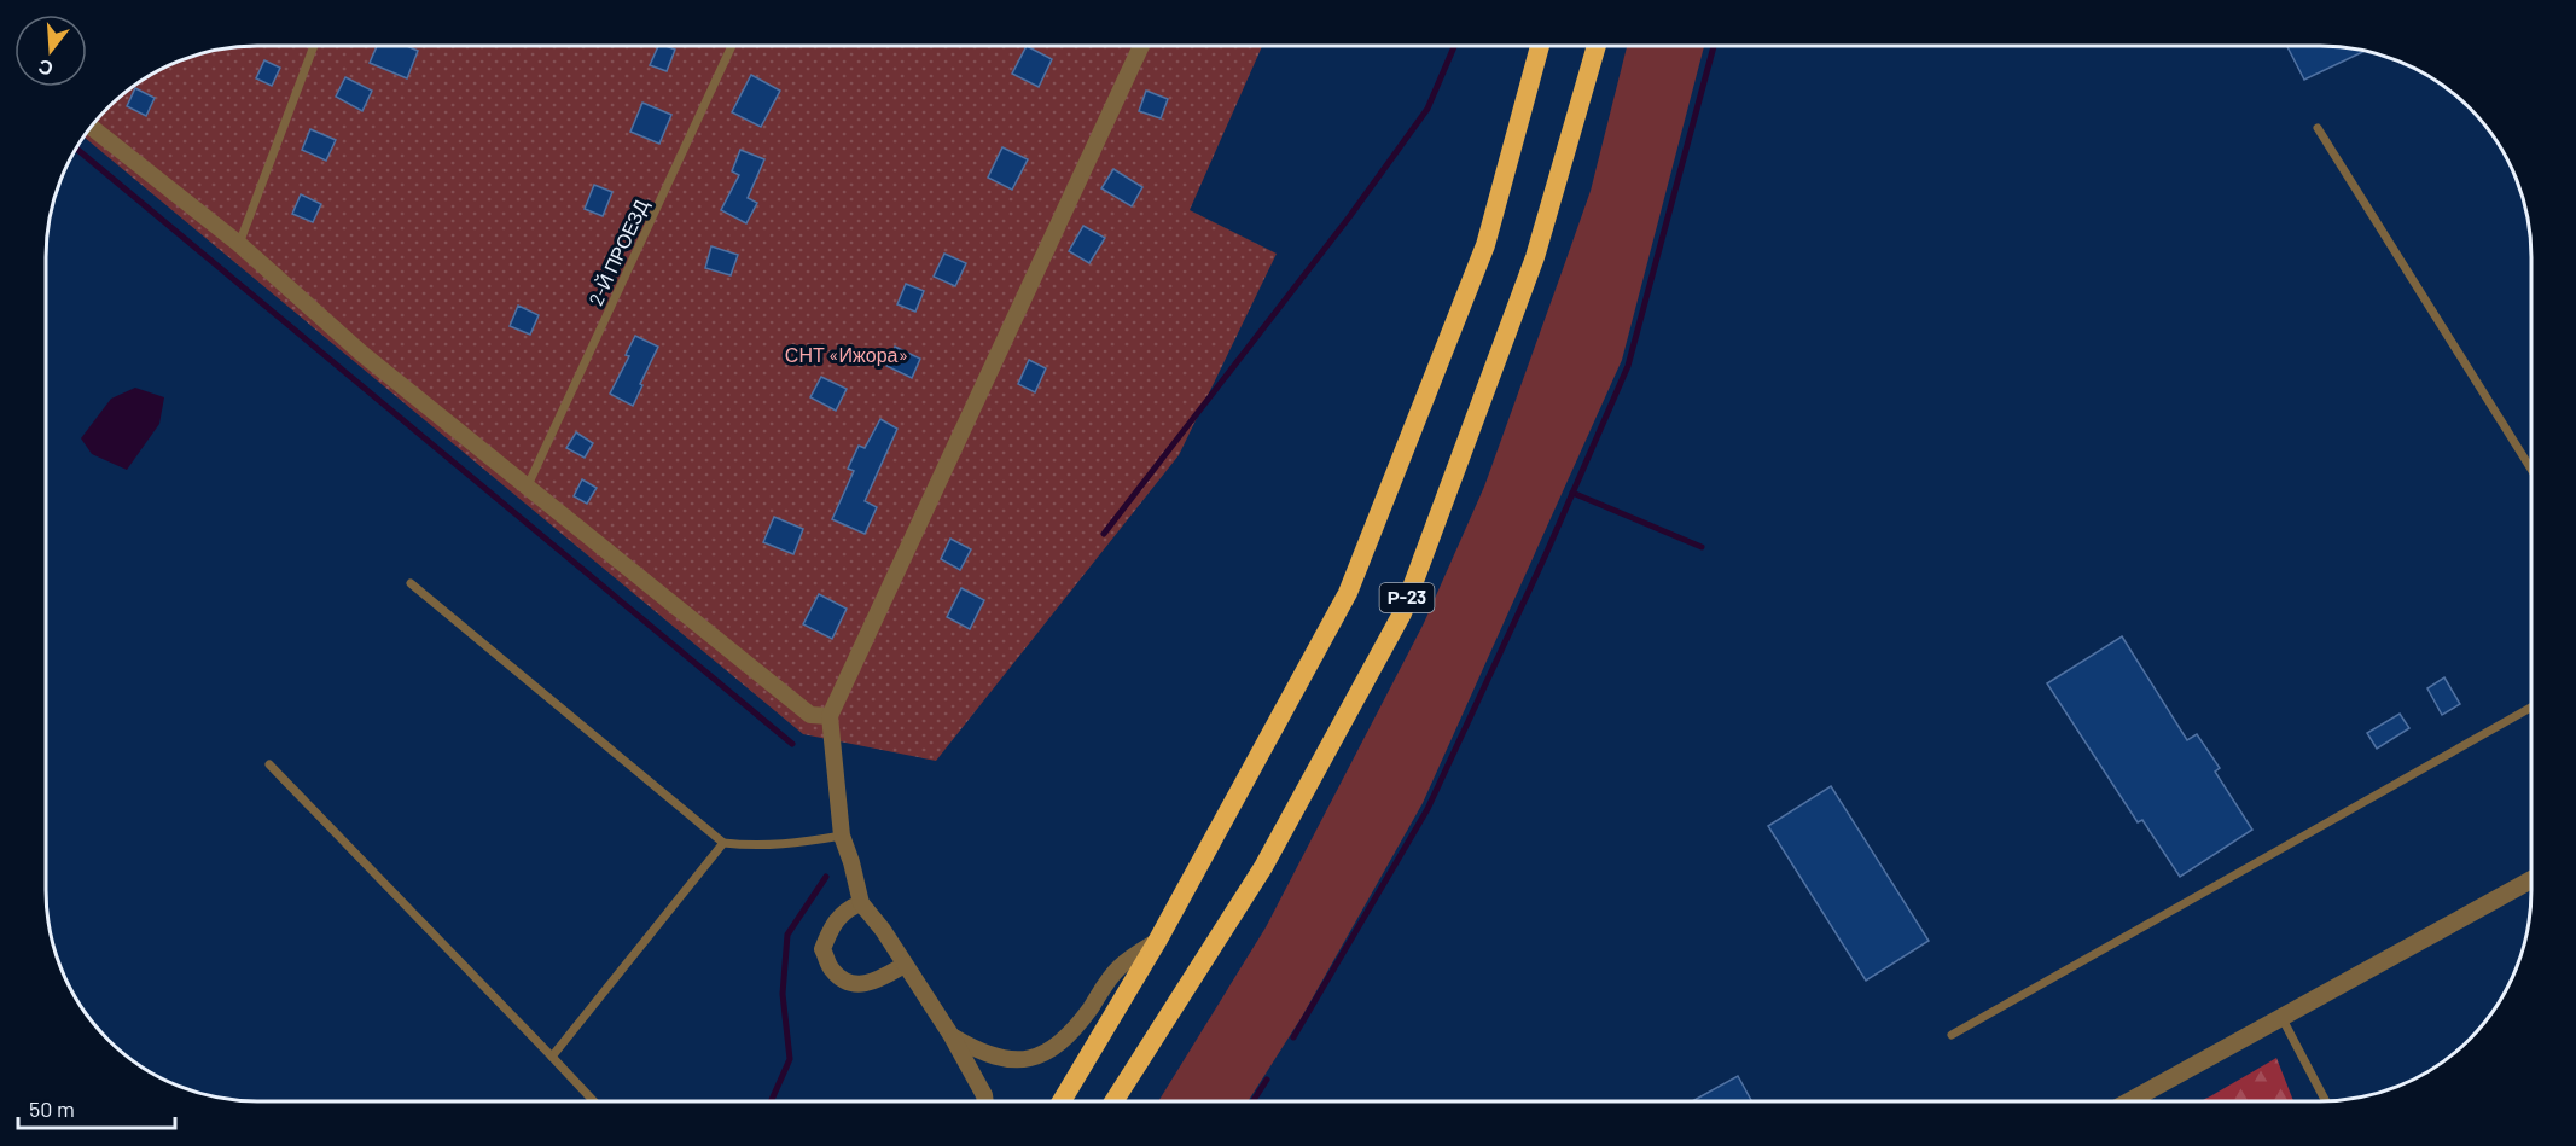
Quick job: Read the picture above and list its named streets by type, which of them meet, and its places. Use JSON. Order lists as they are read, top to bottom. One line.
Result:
{"streets":{"highway":["Р-23"],"lane":["2-Й ПРОЕЗД"]},"parks":["СНТ «Ижора»"],"scale_bar":"50 m","north":"bottom"}
